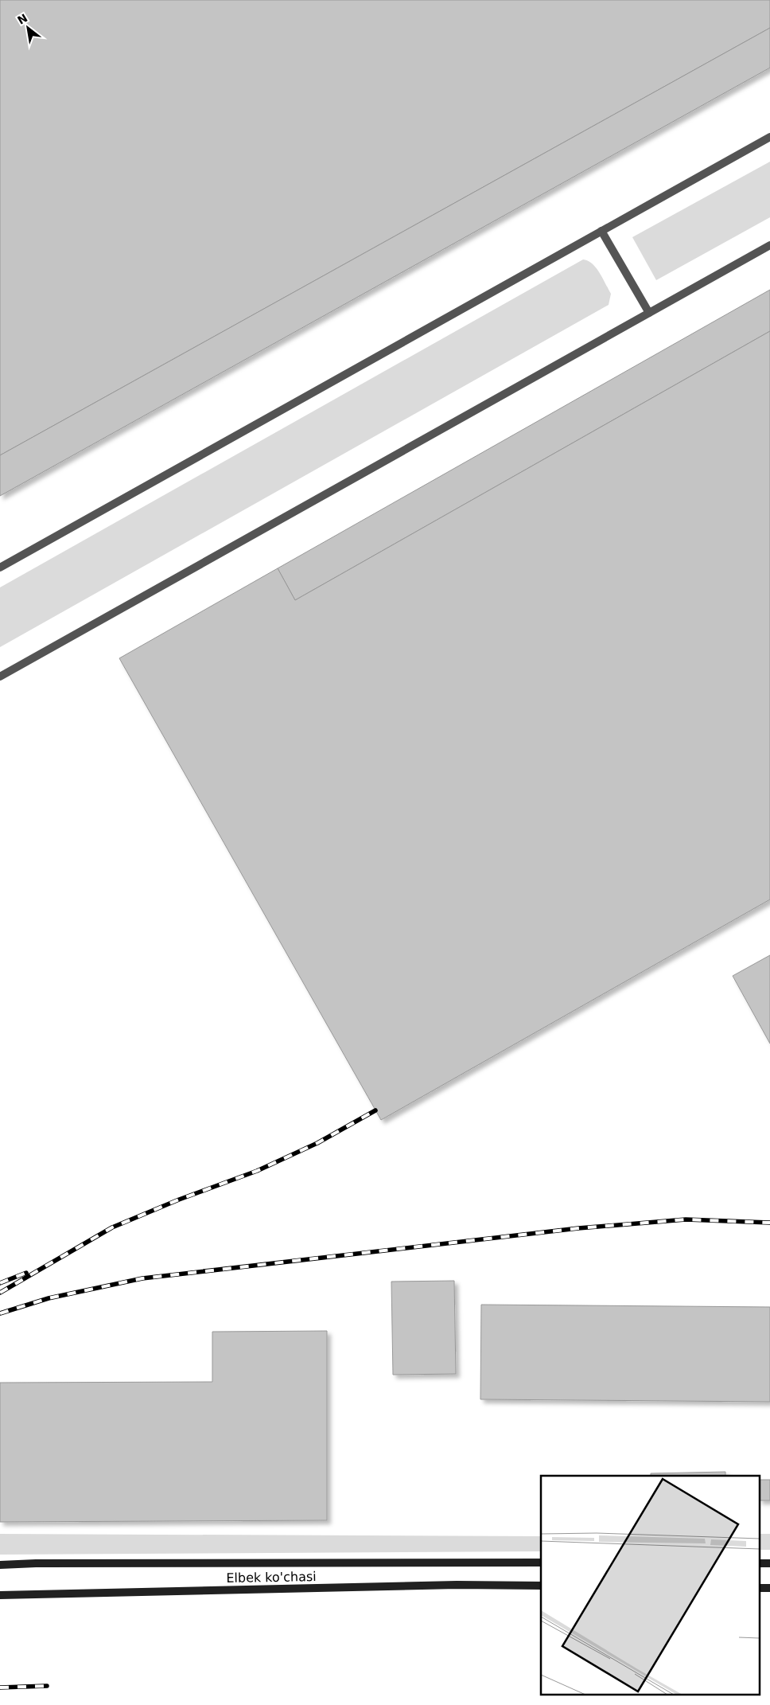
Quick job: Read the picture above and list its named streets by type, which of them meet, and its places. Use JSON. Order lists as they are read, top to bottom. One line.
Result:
{"streets":{"main road":["Elbek ko'chasi"]},"north":"top left"}
